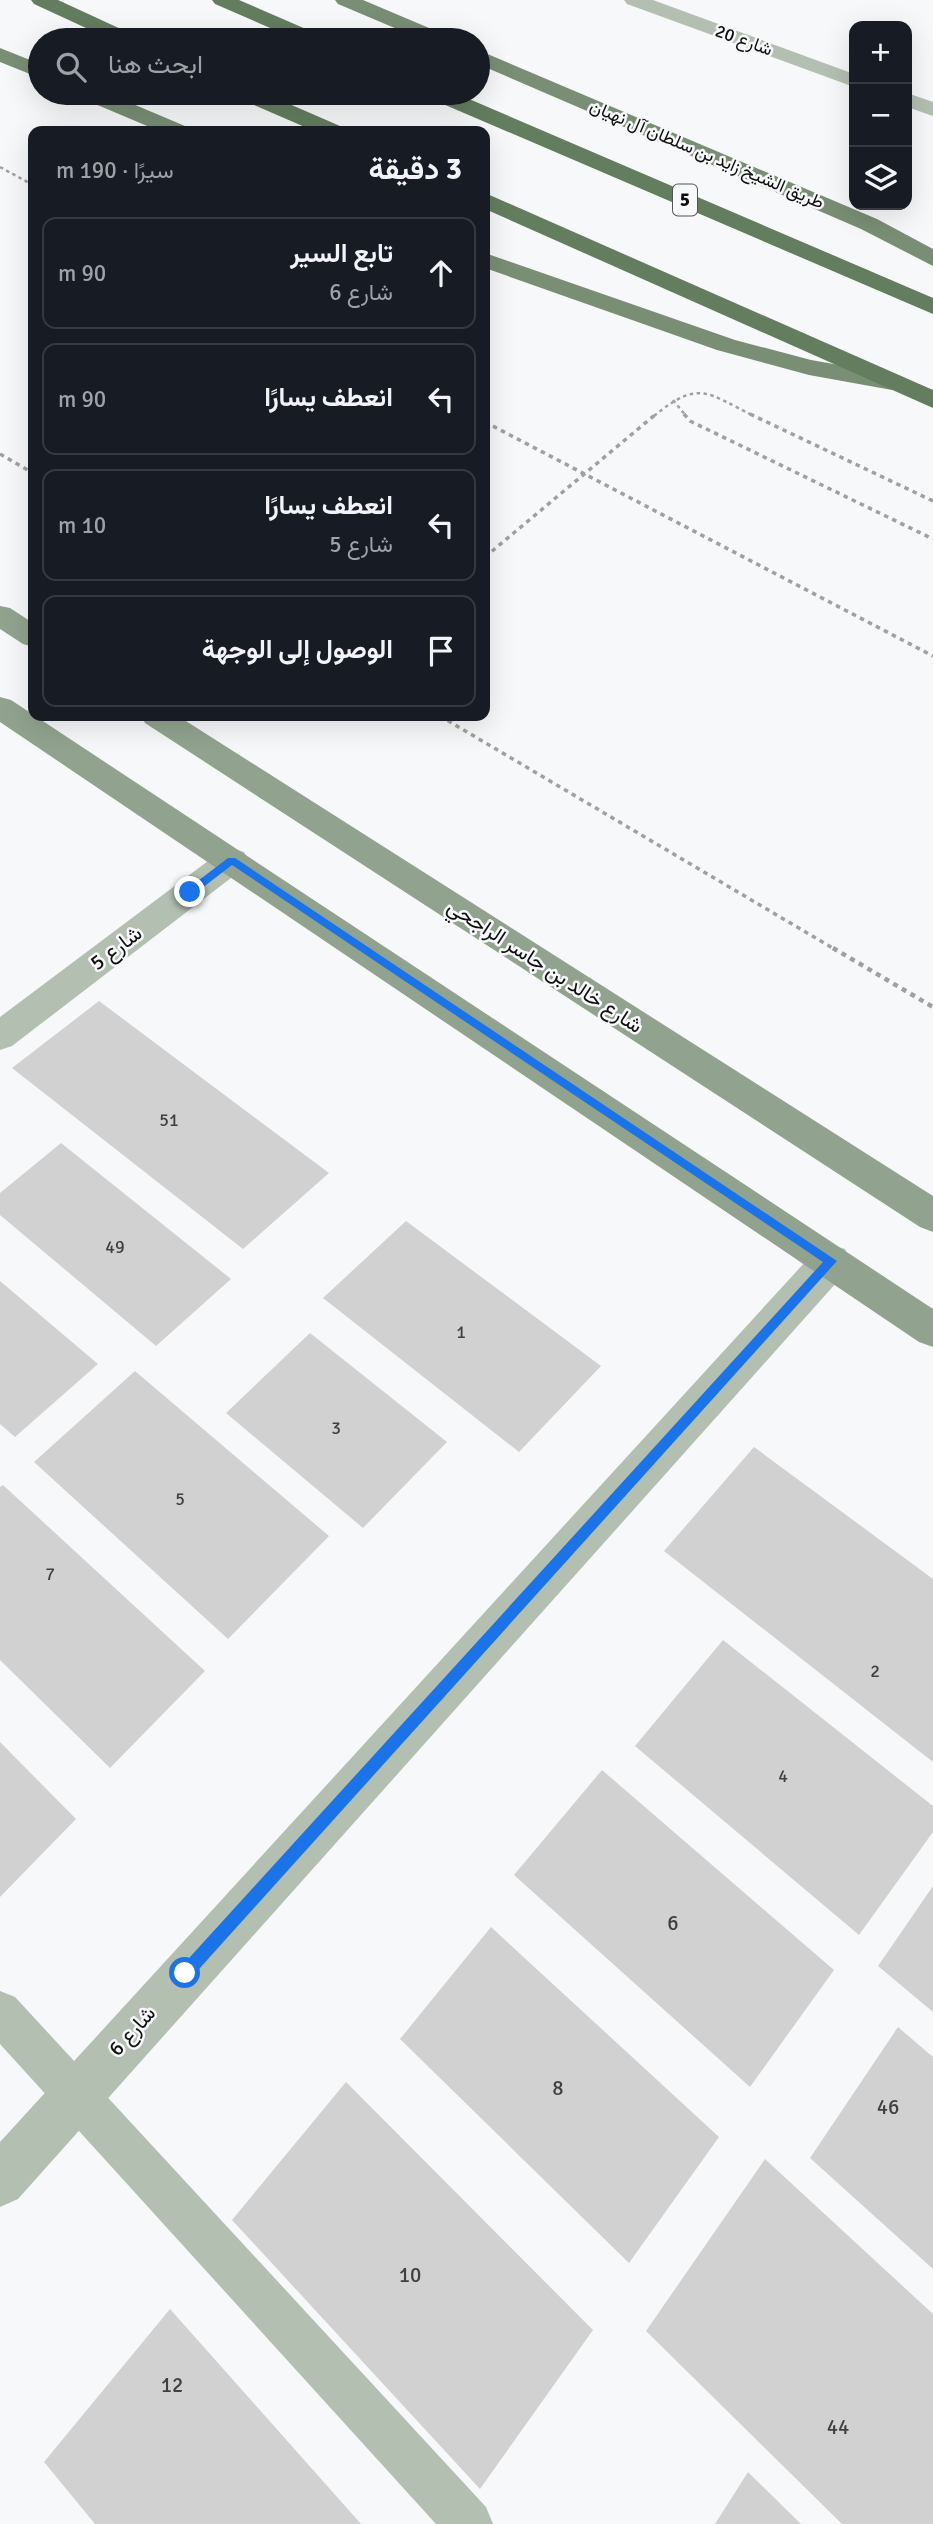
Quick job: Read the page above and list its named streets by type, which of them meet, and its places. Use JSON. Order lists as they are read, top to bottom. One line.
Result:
{"streets":{"highway":["5"],"main road":["طريق الشيخ زايد بن سلطان آل نهيان"],"street":["شارع 20","شارع 5","شارع خالد بن جاسر الراجحي","شارع 6"]},"house_numbers":["51","49","1","3","5","7","2","4","6","8","46","10","12","44"],"page":{"map_buttons":["+","−"],"search":"ابحث هنا","heading":["3 دقيقة","سيرًا · 190 m"],"list":[["تابع السير","شارع 6","90 m"],["انعطف يسارًا","90 m"],["انعطف يسارًا","شارع 5","10 m"],"الوصول إلى الوجهة"]}}
